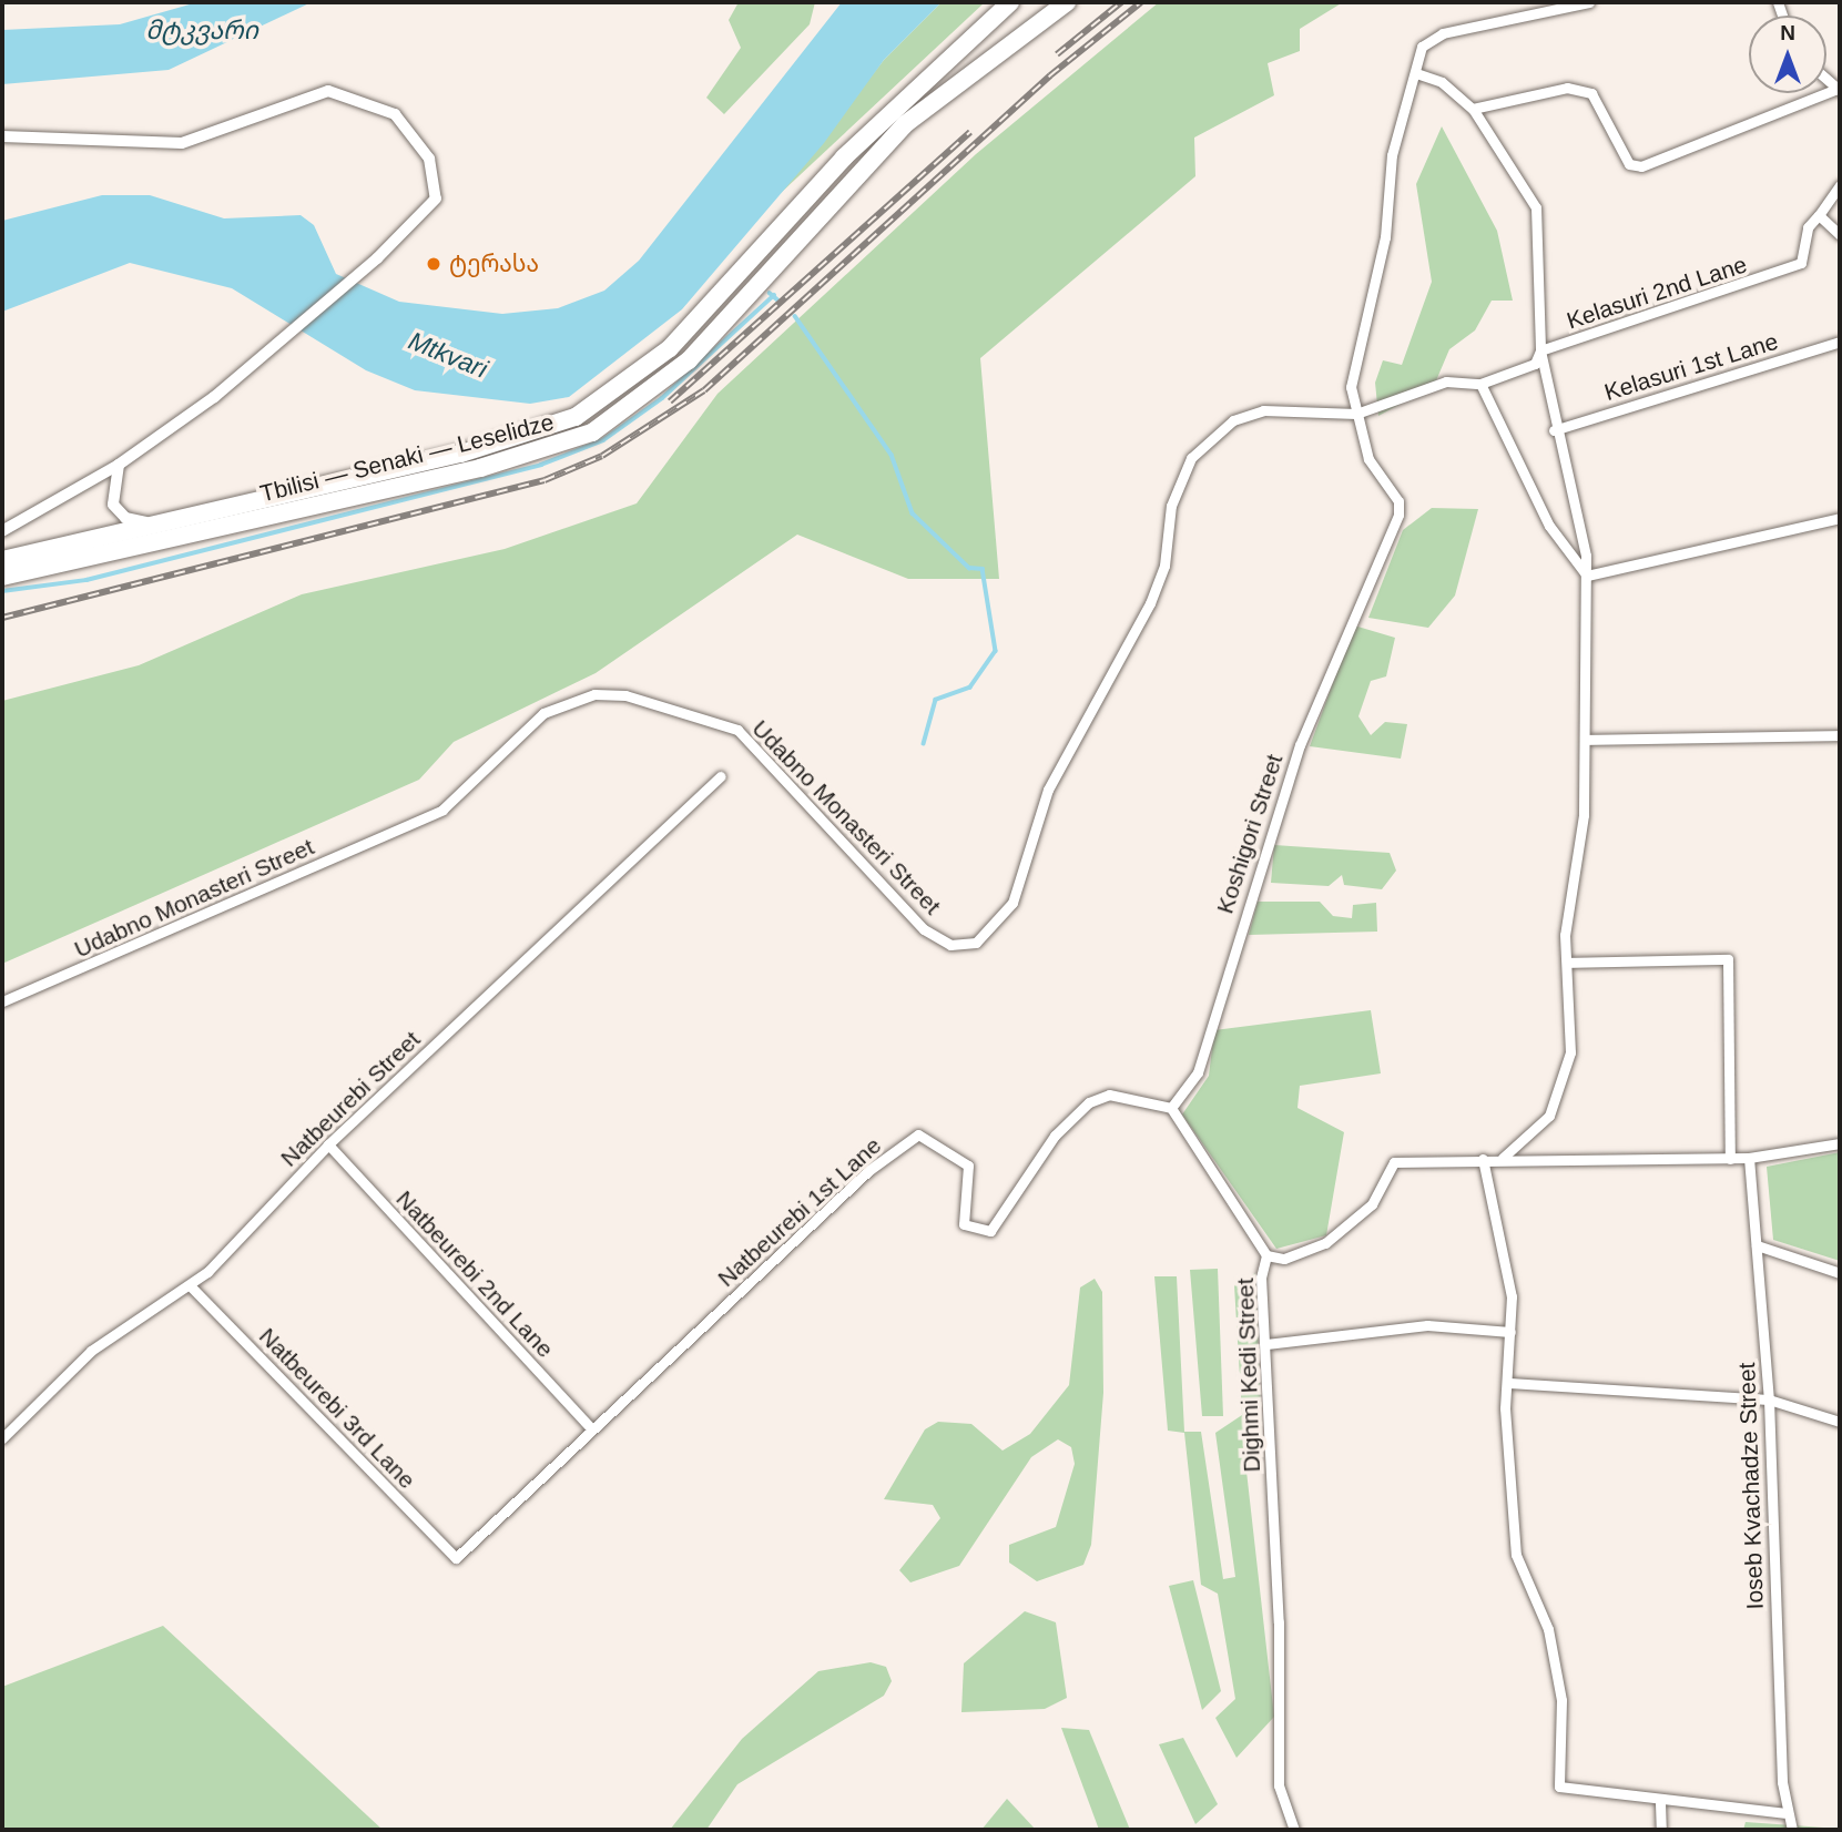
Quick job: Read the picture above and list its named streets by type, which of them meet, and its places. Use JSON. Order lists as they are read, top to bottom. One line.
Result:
{"streets":{"highway":["Tbilisi — Senaki — Leselidze"],"street":["Kelasuri 2nd Lane","Kelasuri 1st Lane","Udabno Monasteri Street","Koshigori Street","Natbeurebi Street","Natbeurebi 1st Lane","Natbeurebi 2nd Lane","Dighmi Kedi Street","Natbeurebi 3rd Lane","Ioseb Kvachadze Street"]},"crossings":[["Kelasuri 2nd Lane","Udabno Monasteri Street"],["Udabno Monasteri Street","Koshigori Street"],["Koshigori Street","Natbeurebi 1st Lane"],["Natbeurebi Street","Natbeurebi 2nd Lane"],["Natbeurebi Street","Natbeurebi 3rd Lane"],["Natbeurebi 1st Lane","Natbeurebi 2nd Lane"],["Natbeurebi 1st Lane","Natbeurebi 3rd Lane"],["Dighmi Kedi Street","Ioseb Kvachadze Street"]],"water":["მტკვარი","Mtkvari"],"places":["ტერასა"],"north":"top"}
